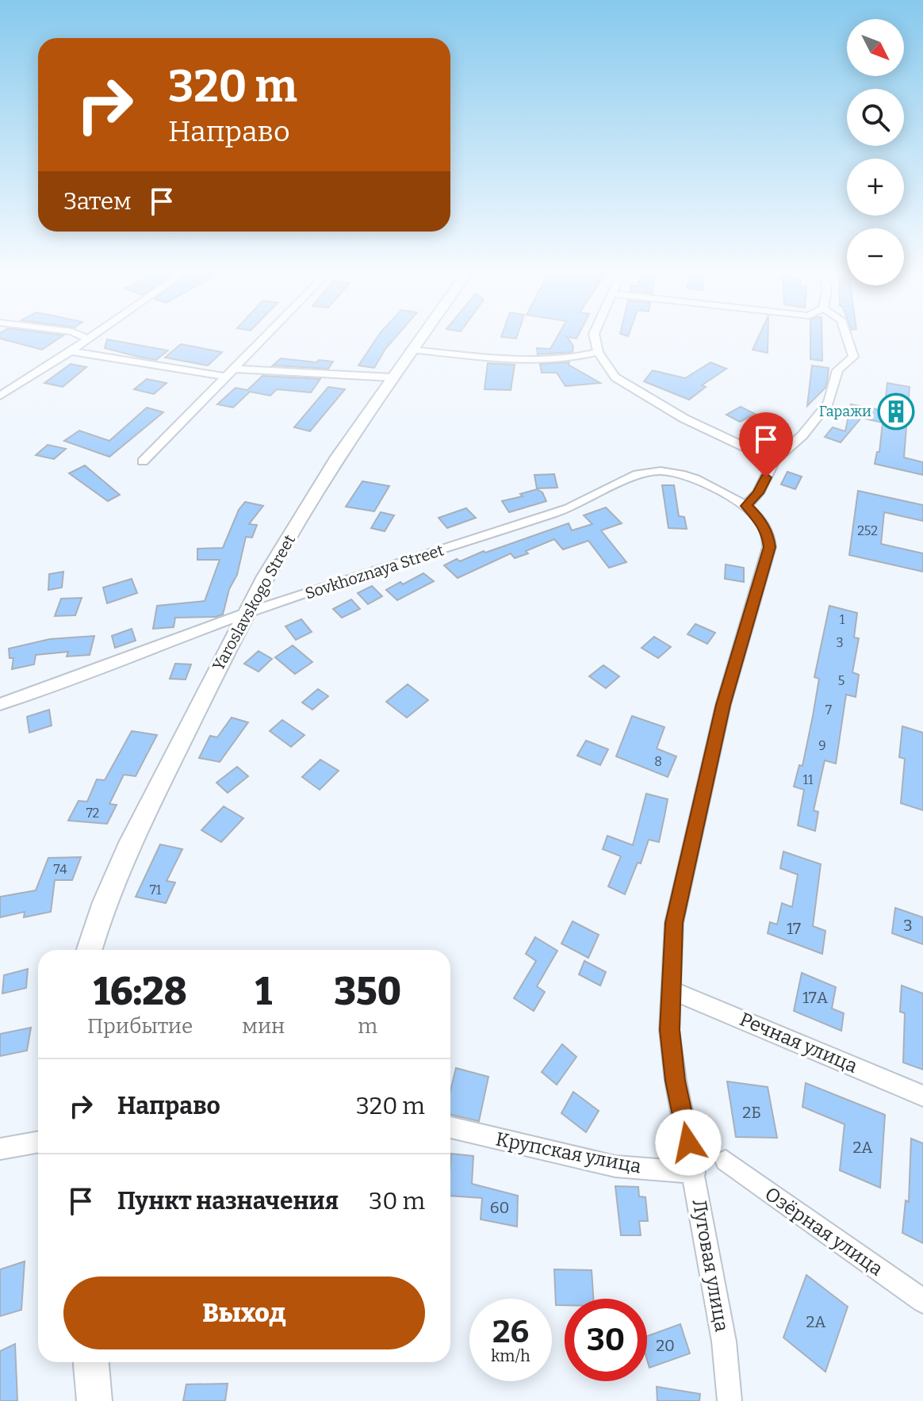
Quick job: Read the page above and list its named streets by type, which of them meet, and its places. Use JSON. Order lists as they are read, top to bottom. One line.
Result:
{"streets":{"street":["Sovkhoznaya Street","Yaroslavskogo Street","Речная улица","Крупская улица","Озёрная улица","Луговая улица"]},"crossings":[["Sovkhoznaya Street","Yaroslavskogo Street"],["Sovkhoznaya Street","Луговая улица"],["Речная улица","Луговая улица"],["Крупская улица","Луговая улица"]],"places":{"building":["Гаражи"]},"house_numbers":["252","1","3","5","7","9","8","11","72","74","71","3","17","17А","2Б","2А","60","2А","20"],"north":"bottom right","page":{"map_buttons":["+","−"],"turn":["320 m","Направо"],"then":"Затем","eta":["16:28","Прибытие","1","мин","350","m"],"list":[{"name":"Направо","value":"320 m"},{"name":"Пункт назначения","value":"30 m"}],"buttons":"Выход","speed":"26 km/h","limit":"30"}}
